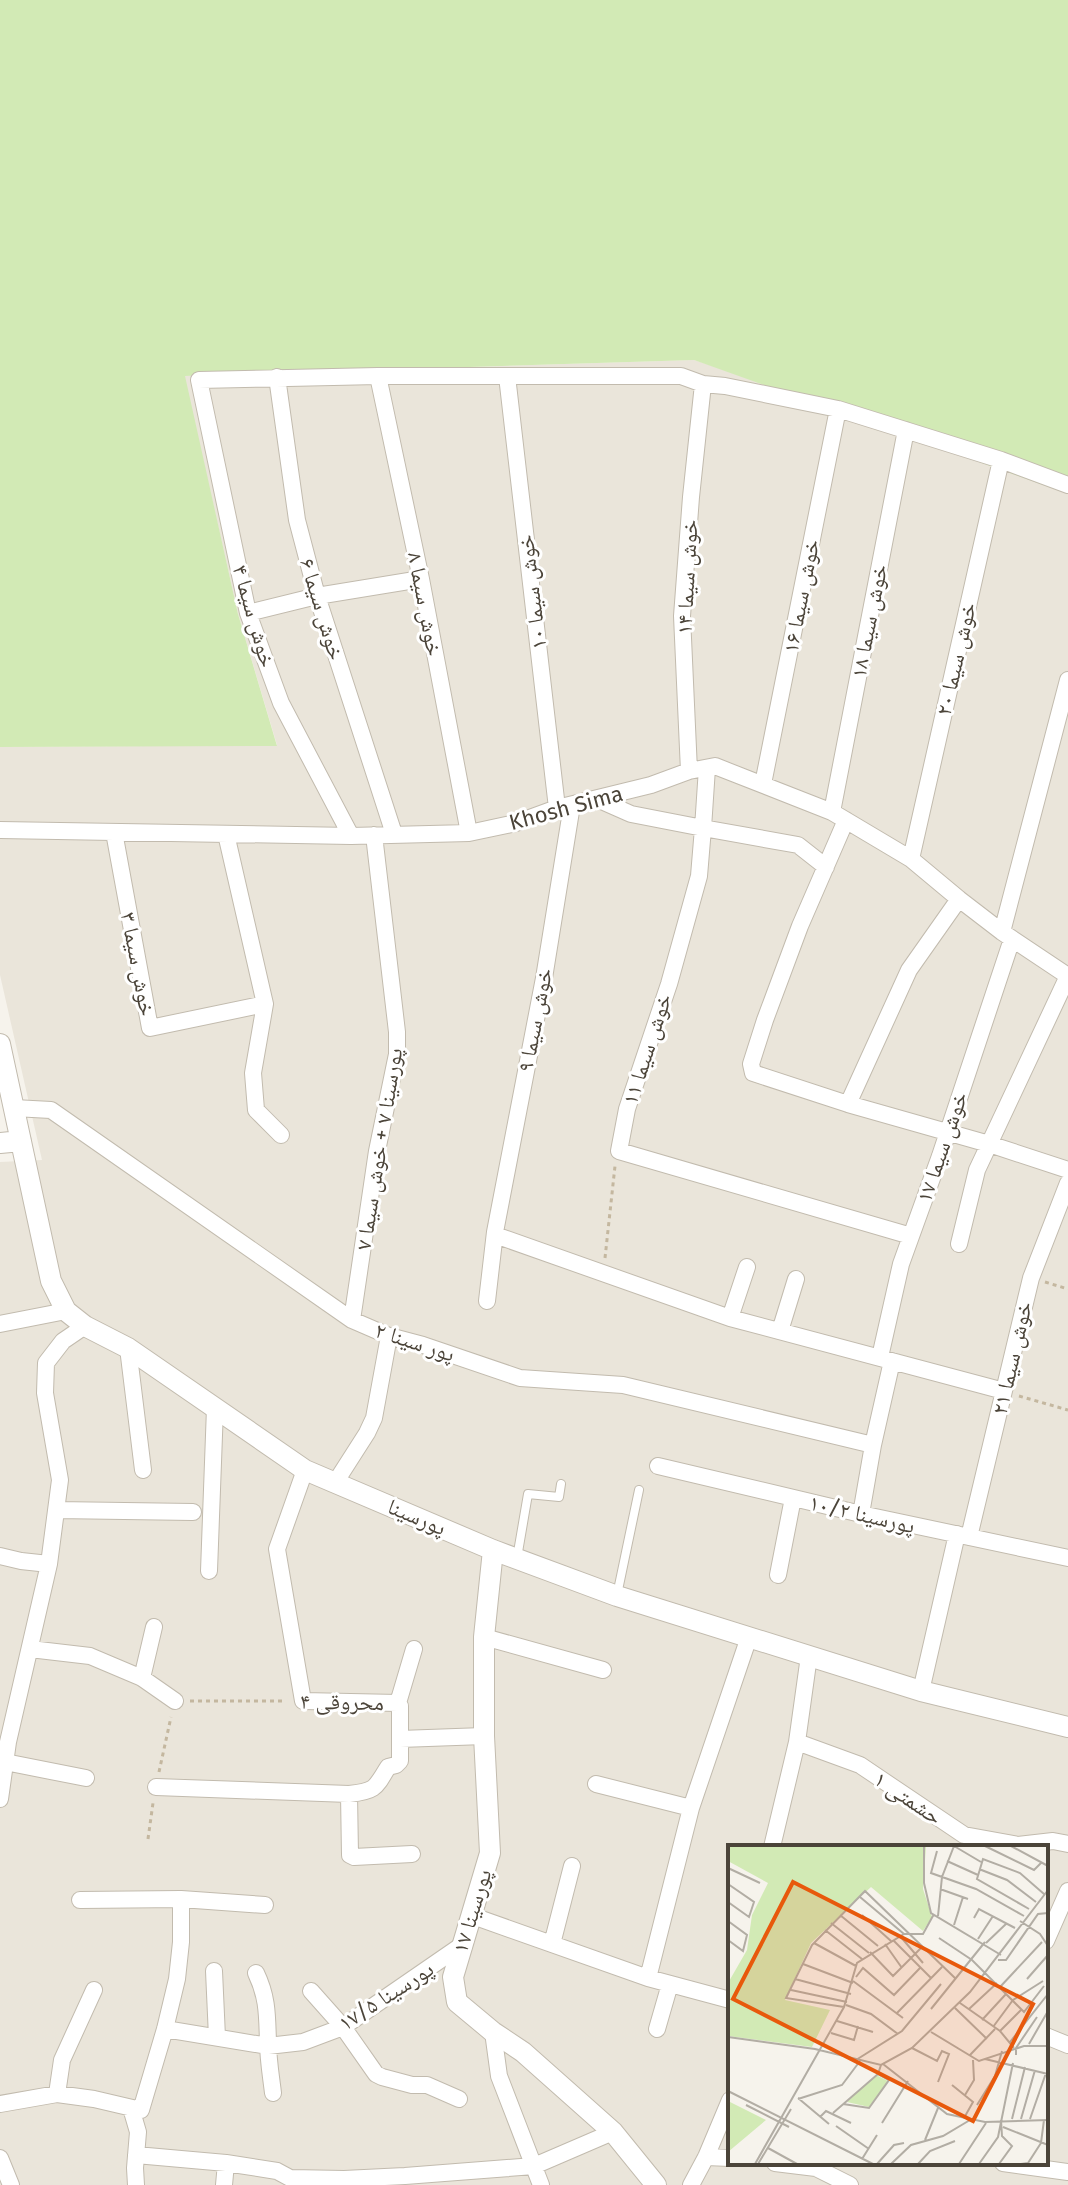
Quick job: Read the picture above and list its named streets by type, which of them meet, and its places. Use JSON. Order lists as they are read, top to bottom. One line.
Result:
{"streets":{"street":["خوش سیما ۱۴","خوش سیما ۱۰","خوش سیما ۱۶","خوش سیما ۸","خوش سیما ۶","خوش سیما ۴","خوش سیما ۱۸","خوش سیما ۲۰","Khosh Sima","خوش سیما ۳","خوش سیما ۹","خوش سیما ۱۱","خوش سیما ۱۷","پورسینا ۷ + خوش سیما ۷","پور سینا ۲","خوش سیما ۲۱","پورسینا ۱۰/۲","پورسینا","محروقی ۴","حشمتی ۱","پورسینا ۱۷","پورسینا ۱۷/۵"]},"crossings":[["خوش سیما ۱۴","Khosh Sima"],["خوش سیما ۱۰","Khosh Sima"],["خوش سیما ۱۰","خوش سیما ۹"],["خوش سیما ۱۶","Khosh Sima"],["خوش سیما ۸","Khosh Sima"],["خوش سیما ۶","خوش سیما ۴"],["خوش سیما ۶","Khosh Sima"],["خوش سیما ۴","Khosh Sima"],["خوش سیما ۱۸","Khosh Sima"],["خوش سیما ۲۰","Khosh Sima"],["Khosh Sima","خوش سیما ۳"],["Khosh Sima","خوش سیما ۹"],["Khosh Sima","خوش سیما ۱۱"],["Khosh Sima","خوش سیما ۱۷"],["Khosh Sima","پورسینا ۷ + خوش سیما ۷"],["خوش سیما ۱۷","پور سینا ۲"],["خوش سیما ۱۷","پورسینا ۱۰/۲"],["پورسینا ۷ + خوش سیما ۷","پور سینا ۲"],["پور سینا ۲","پورسینا"],["خوش سیما ۲۱","پورسینا ۱۰/۲"],["خوش سیما ۲۱","پورسینا"],["پورسینا","پورسینا ۱۷"],["پورسینا ۱۷","پورسینا ۱۷/۵"]]}
